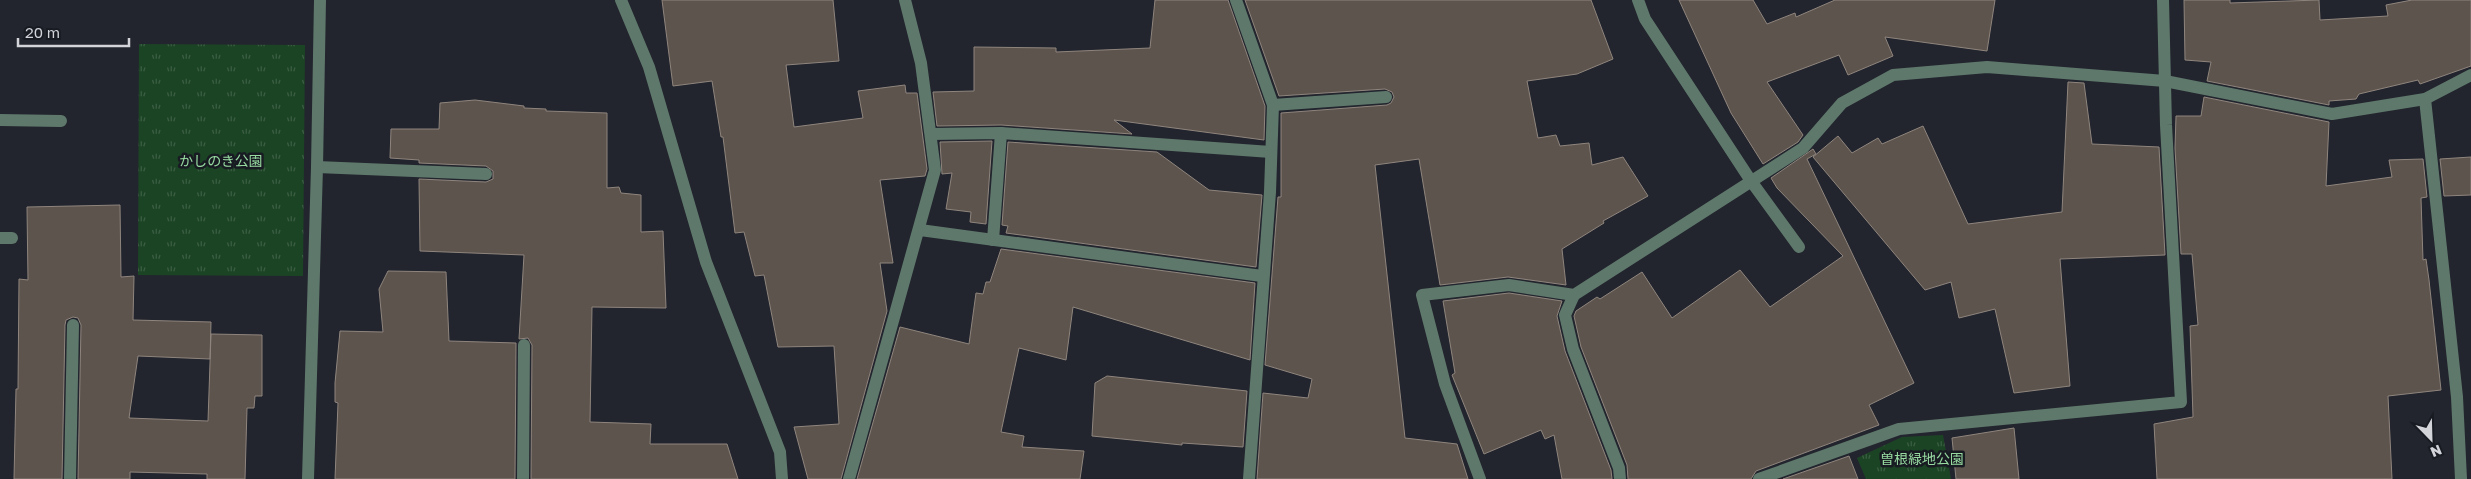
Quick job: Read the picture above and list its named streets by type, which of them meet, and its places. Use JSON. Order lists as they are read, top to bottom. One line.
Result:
{"parks":["かしのき公園","曽根緑地公園"],"scale_bar":"20 m","north":"bottom right"}
